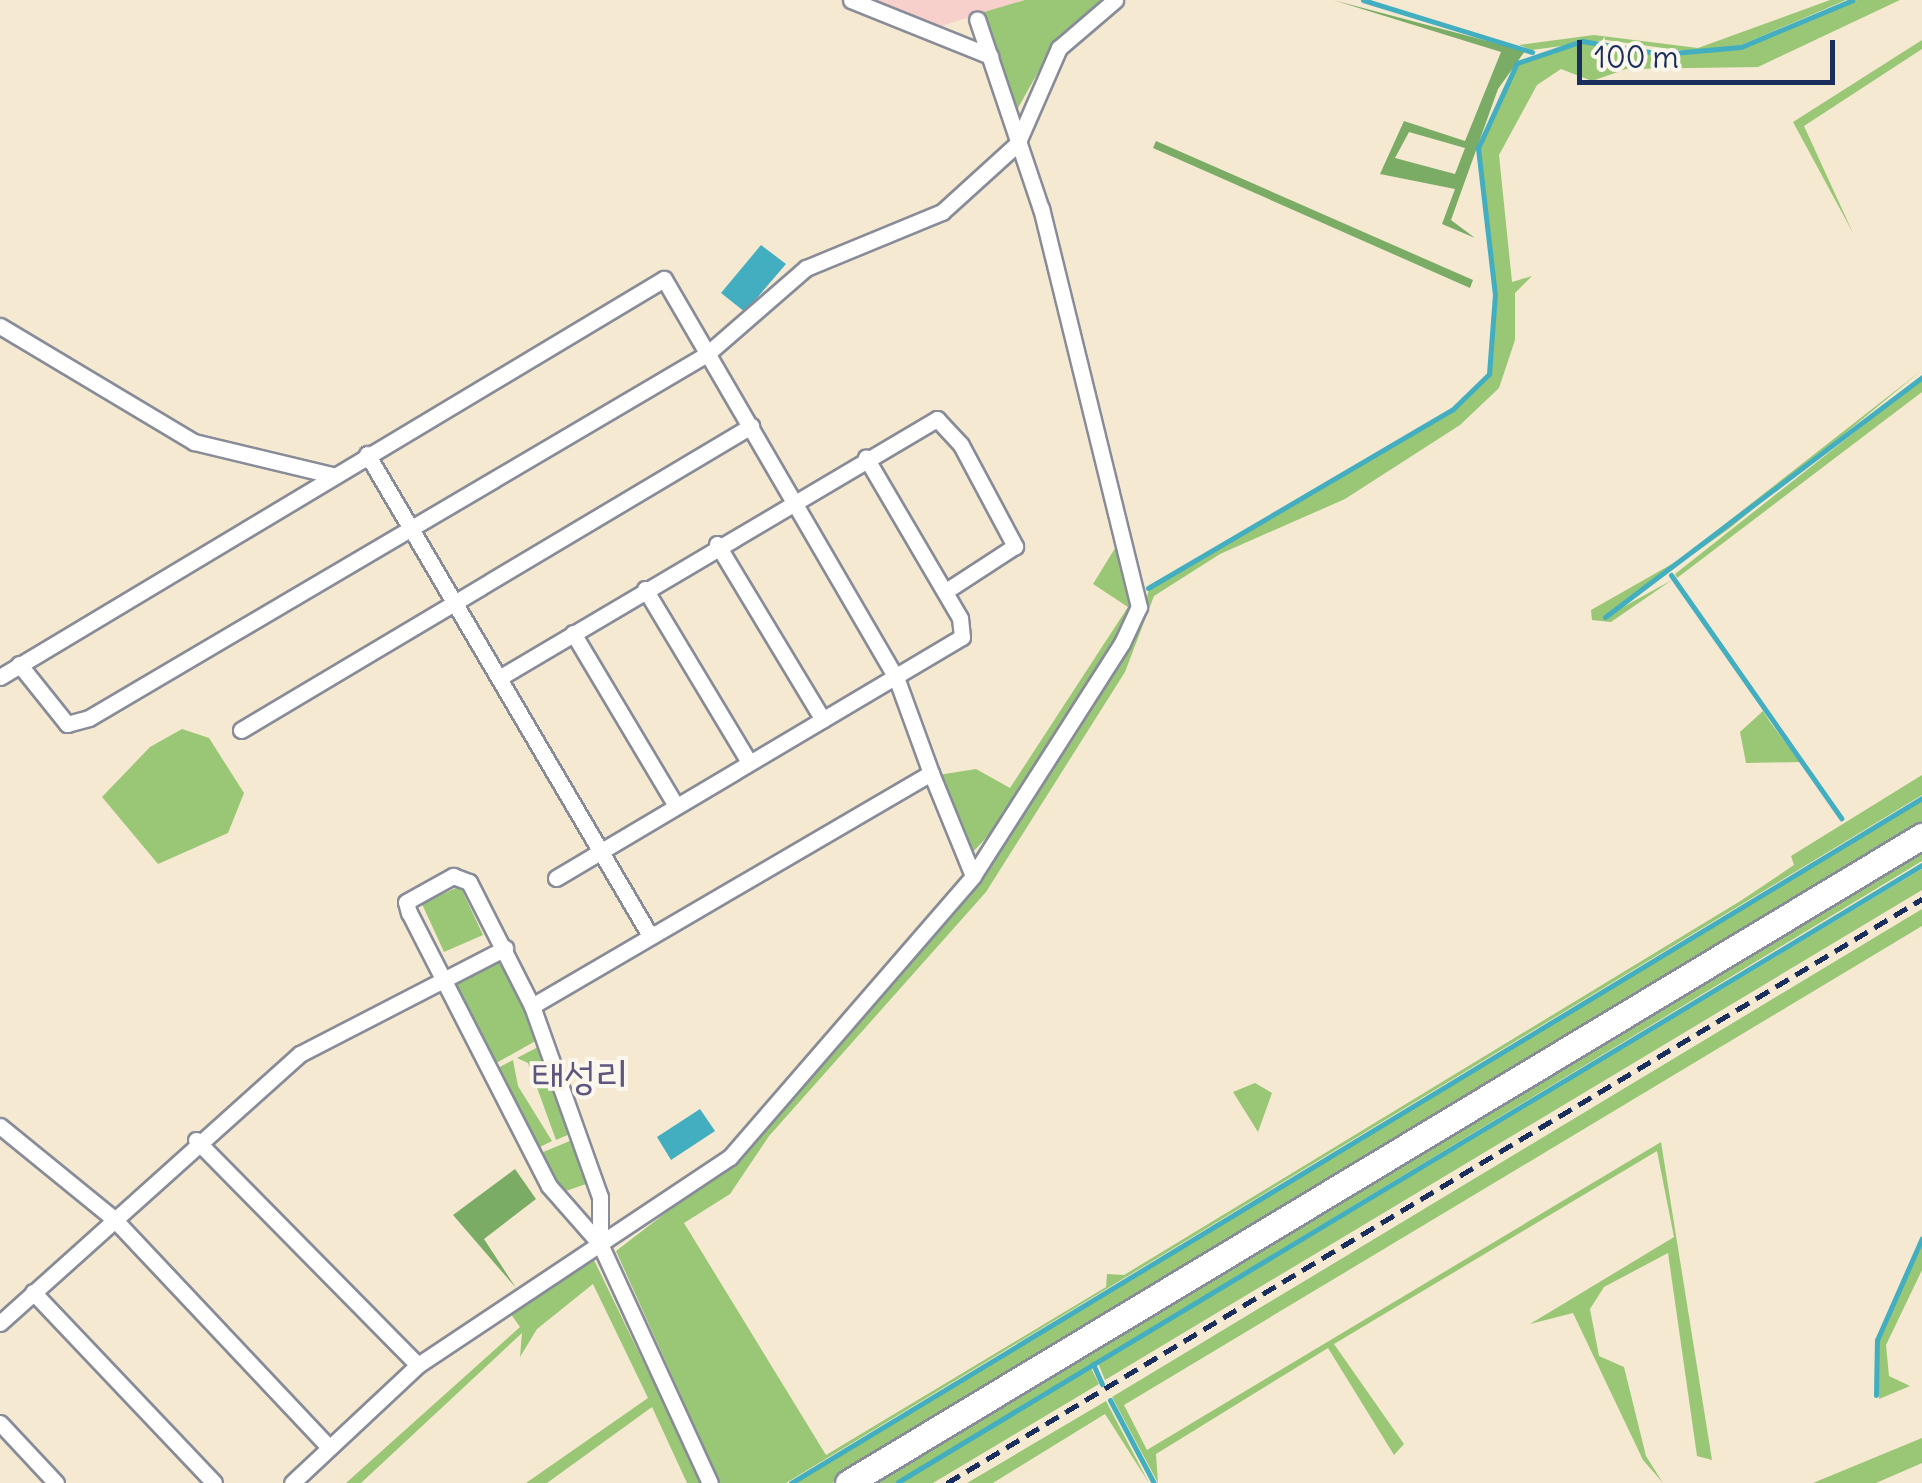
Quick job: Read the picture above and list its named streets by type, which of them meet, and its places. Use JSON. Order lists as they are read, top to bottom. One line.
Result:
{"districts":["태성리"],"scale_bar":"100 m"}
